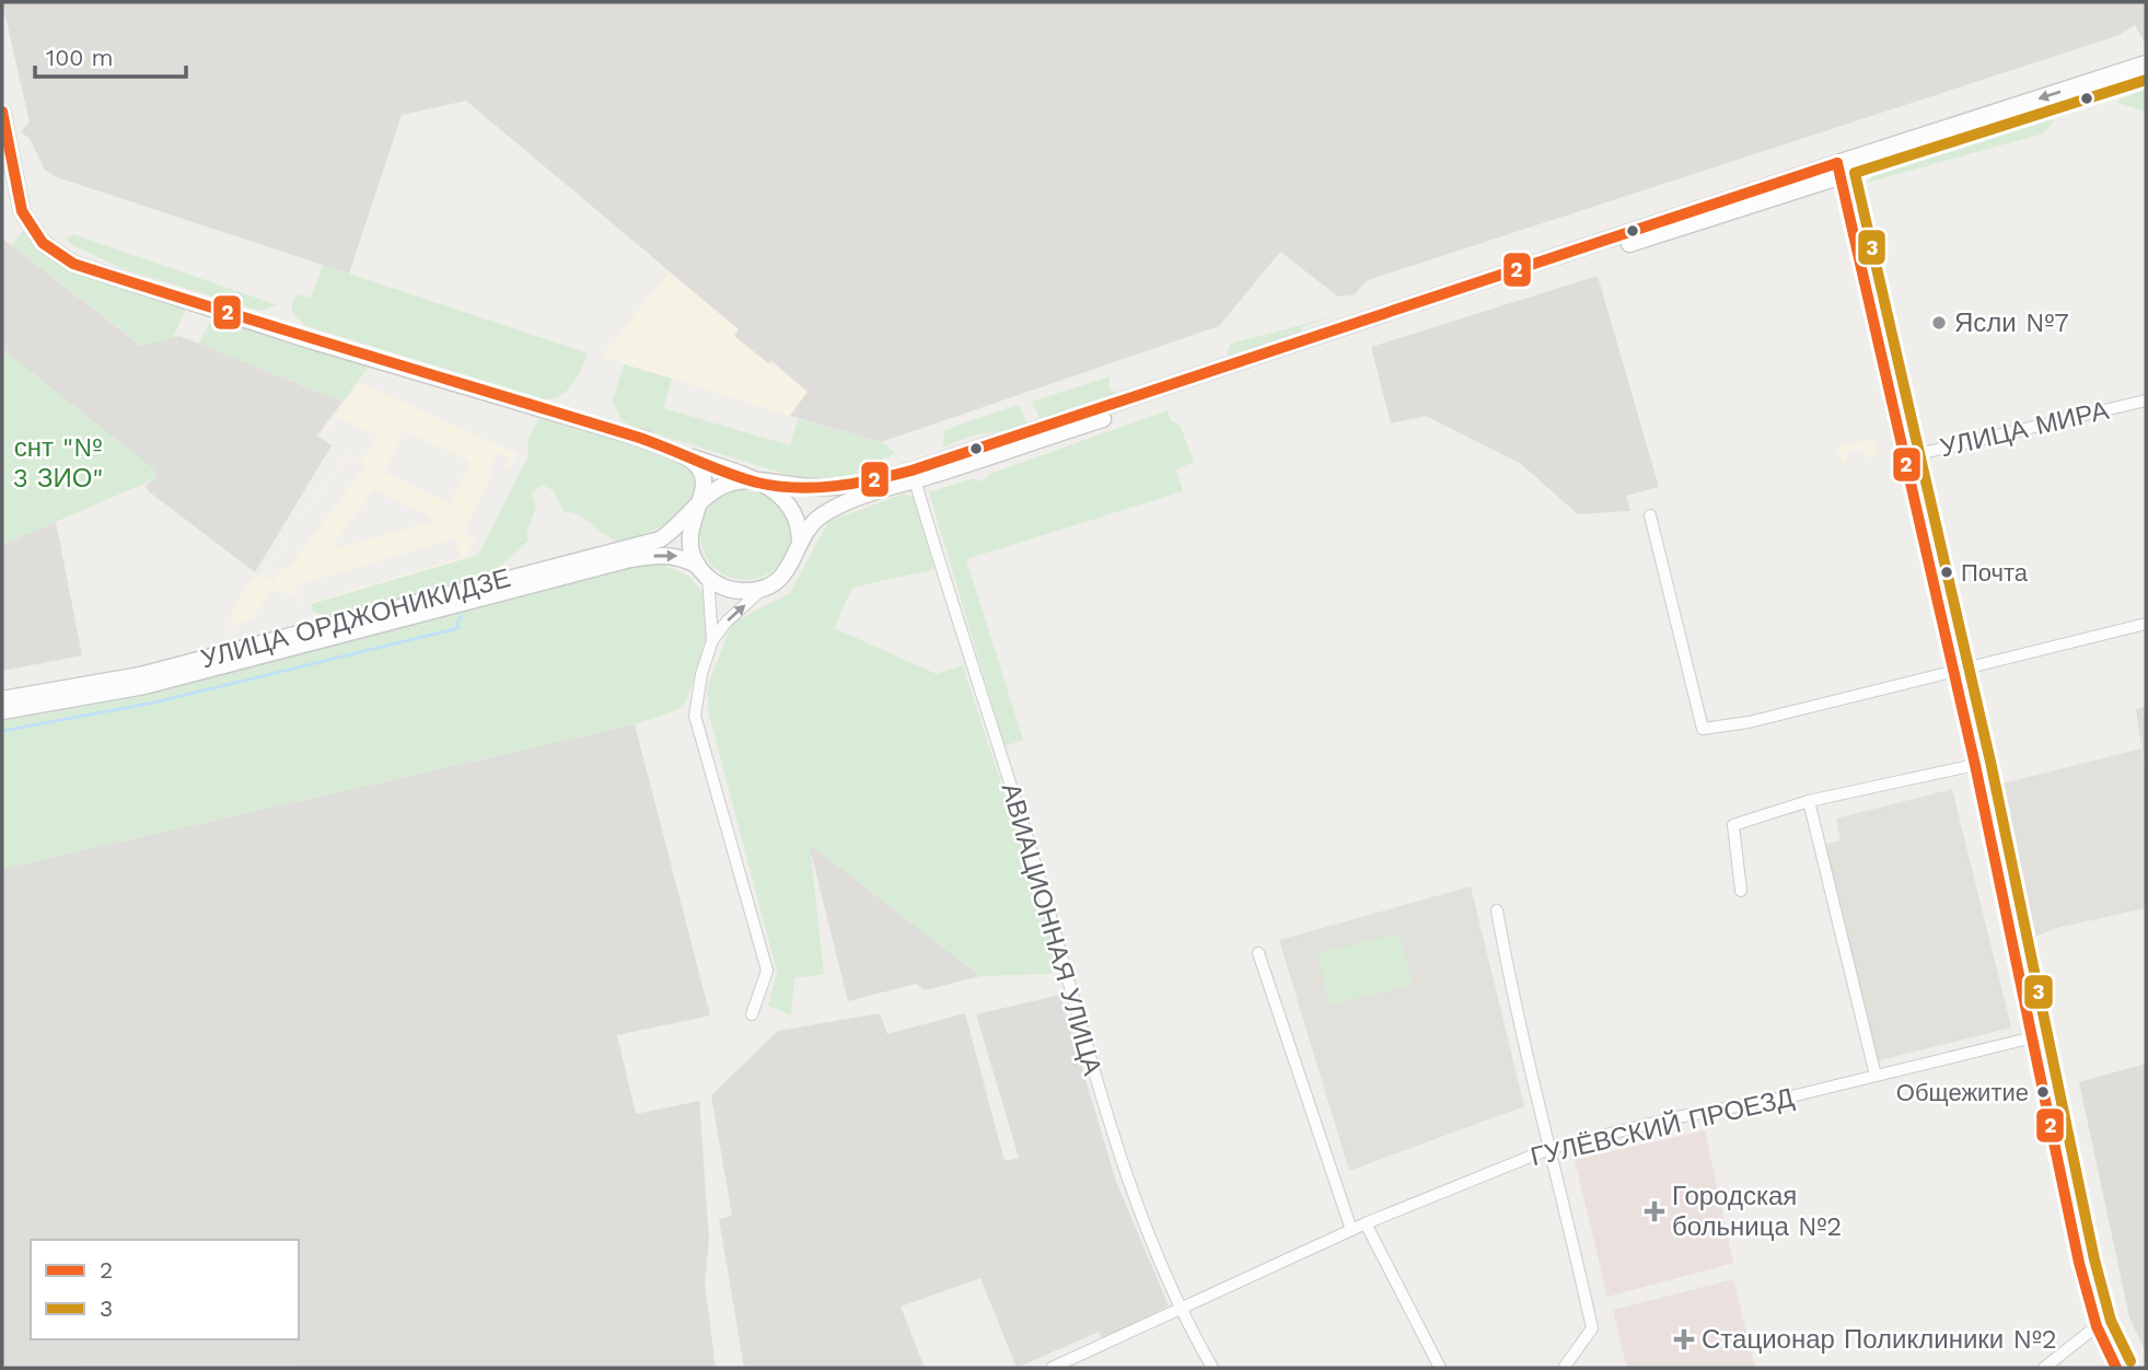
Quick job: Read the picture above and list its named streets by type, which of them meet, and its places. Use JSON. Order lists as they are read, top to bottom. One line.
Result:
{"streets":{"main road":["УЛИЦА ОРДЖОНИКИДЗЕ"],"street":["УЛИЦА МИРА","АВИАЦИОННАЯ УЛИЦА","ГУЛЁВСКИЙ ПРОЕЗД"]},"crossings":[["АВИАЦИОННАЯ УЛИЦА","ГУЛЁВСКИЙ ПРОЕЗД"]],"parks":["снт \"№ 3 ЗИО\""],"places":{"other":["Ясли №7","Почта","Общежитие"],"health":["Городская больница №2","Стационар Поликлиники №2"]},"lines":["transit line 3","transit line 2"],"legend":["2","3"],"scale_bar":"100 m"}
